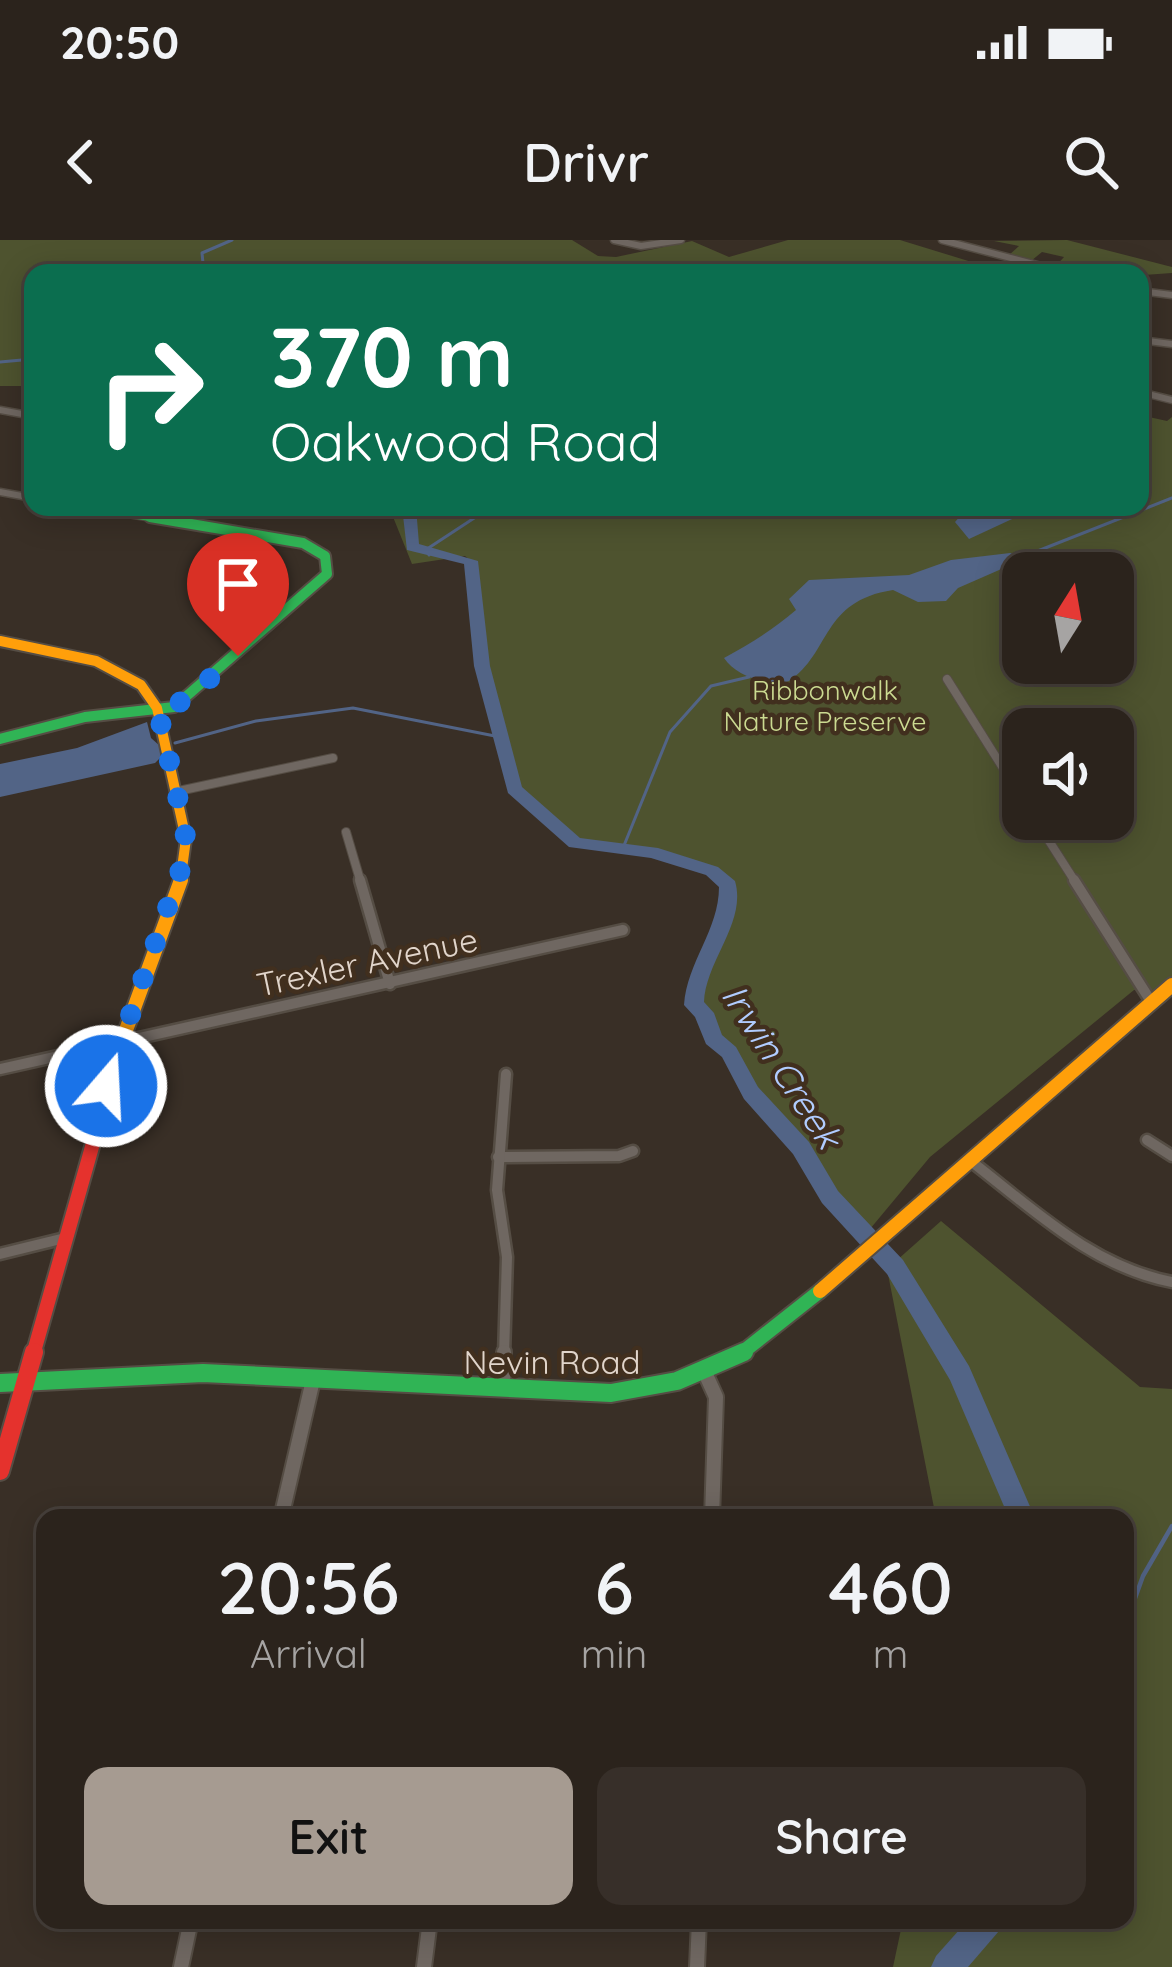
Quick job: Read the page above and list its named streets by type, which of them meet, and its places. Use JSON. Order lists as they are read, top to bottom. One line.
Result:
{"streets":{"street":["Trexler Avenue","Nevin Road"]},"water":["Irwin Creek"],"parks":["Ribbonwalk Nature Preserve"],"north":"top","page":{"status":"20:50","header":"Drivr","turn":["370 m","Oakwood Road"],"eta":["20:56","Arrival","6","min","460","m"],"buttons":["Exit","Share"]}}
